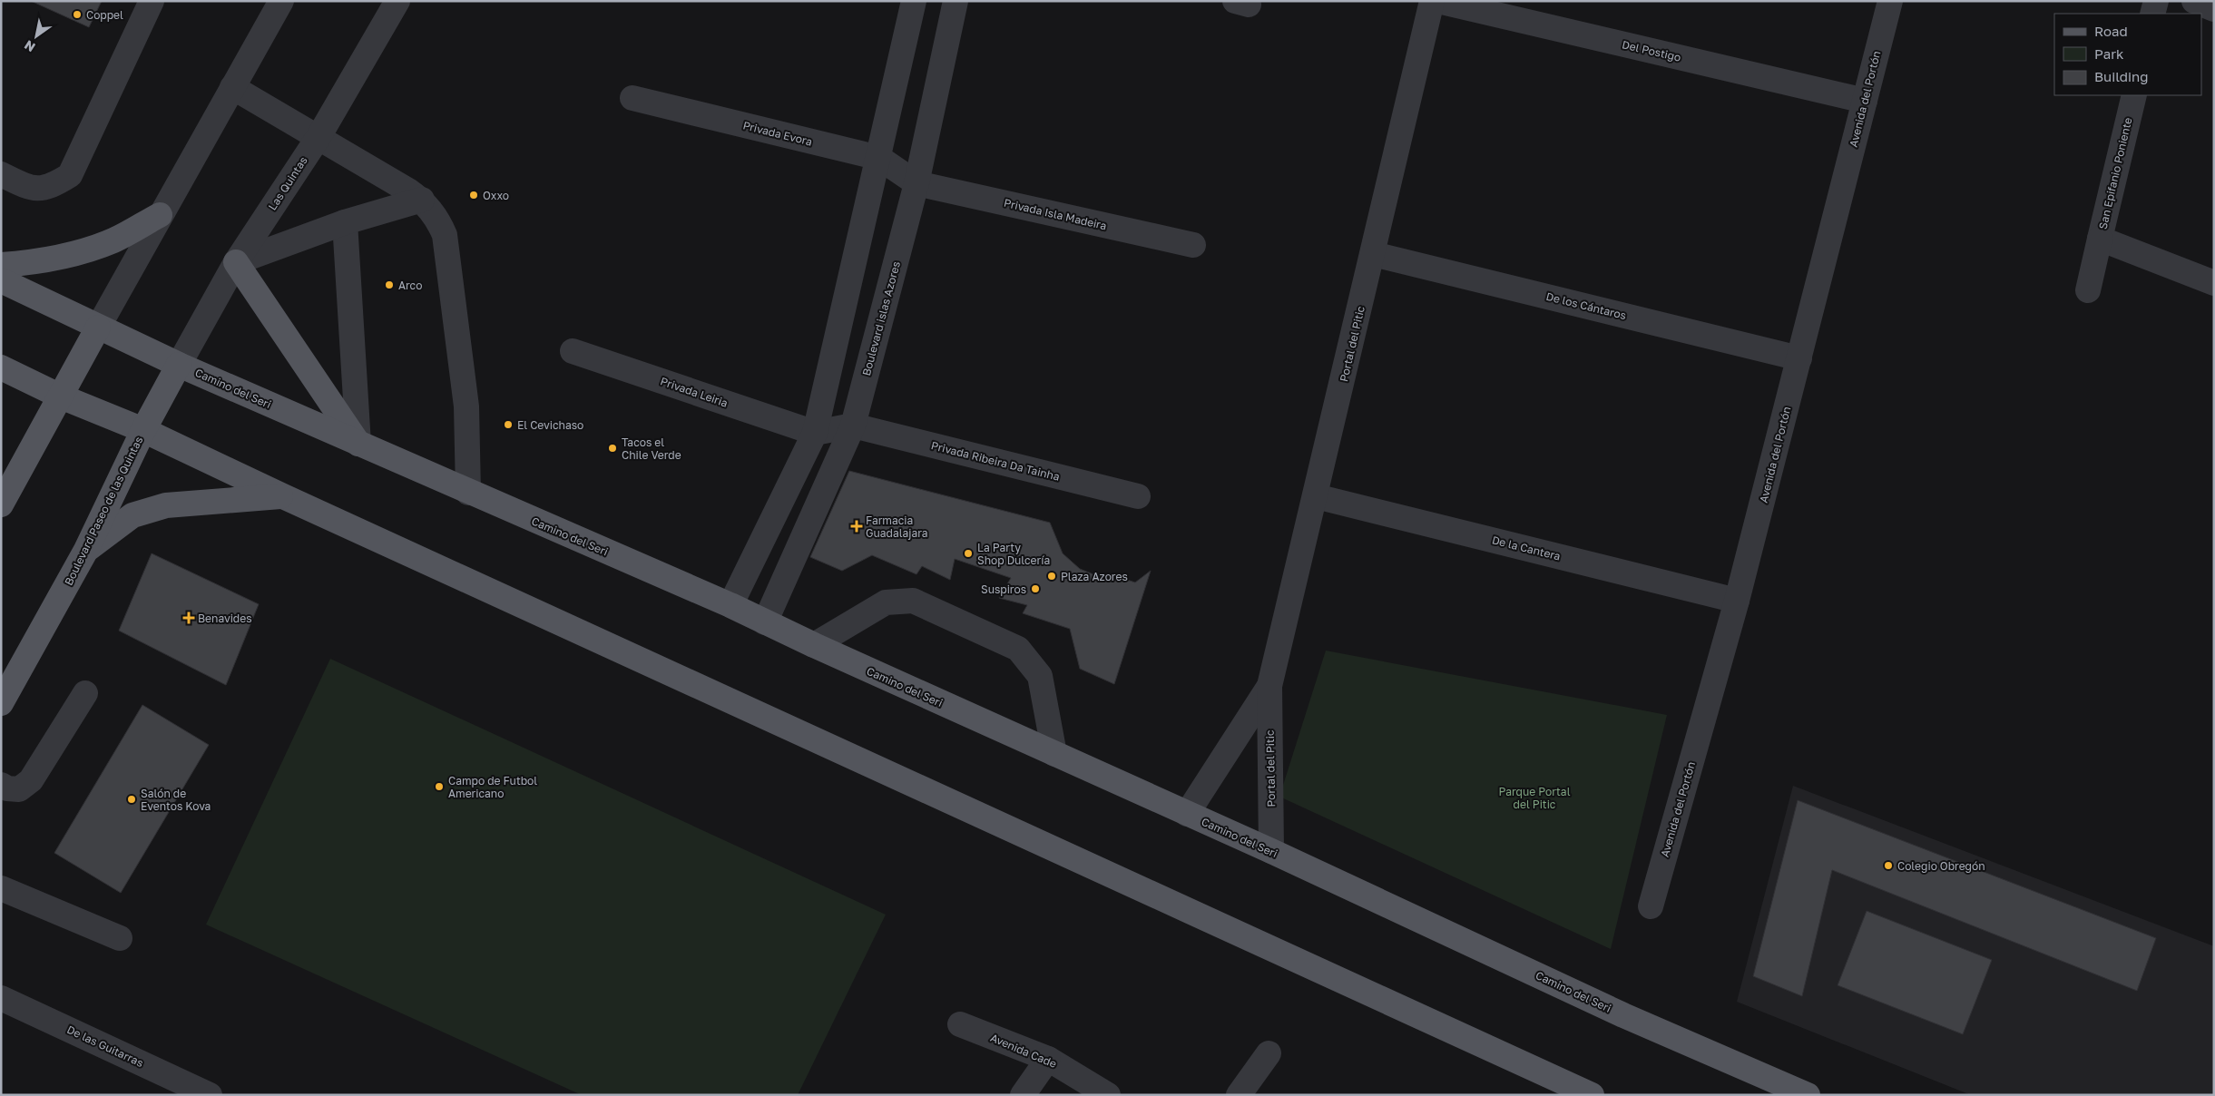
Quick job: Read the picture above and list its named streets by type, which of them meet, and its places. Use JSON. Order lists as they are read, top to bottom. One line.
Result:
{"streets":{"main road":["Camino del Seri","Boulevard Paseo de las Quintas"],"street":["Del Postigo","Avenida del Portón","Privada Evora","San Epifanio Poniente","Las Quintas","Privada Isla Madeira","De los Cántaros","Boulevard islas Azores","Portal del Pitic","Privada Leiria","Privada Ribeira Da Tainha","De la Cantera","De las Guitarras","Avenida Cade"]},"crossings":[["Del Postigo","Avenida del Portón"],["Avenida del Portón","De los Cántaros"],["Avenida del Portón","De la Cantera"],["Privada Evora","Privada Isla Madeira"],["Privada Evora","Boulevard islas Azores"],["Las Quintas","Camino del Seri"],["Las Quintas","Boulevard Paseo de las Quintas"],["Privada Isla Madeira","Boulevard islas Azores"],["De los Cántaros","Portal del Pitic"],["Boulevard islas Azores","Camino del Seri"],["Boulevard islas Azores","Privada Ribeira Da Tainha"],["Portal del Pitic","Camino del Seri"],["Portal del Pitic","De la Cantera"],["Camino del Seri","Boulevard Paseo de las Quintas"]],"parks":["Parque Portal del Pitic"],"places":{"other":["Coppel","Oxxo","Arco","El Cevichaso","Tacos el Chile Verde","La Party Shop Dulcería","Plaza Azores","Suspiros","Campo de Futbol Americano","Salón de Eventos Kova","Colegio Obregón"],"health":["Farmacia Guadalajara","Benavides"]},"legend":["Road","Park","Building"],"north":"bottom left"}
